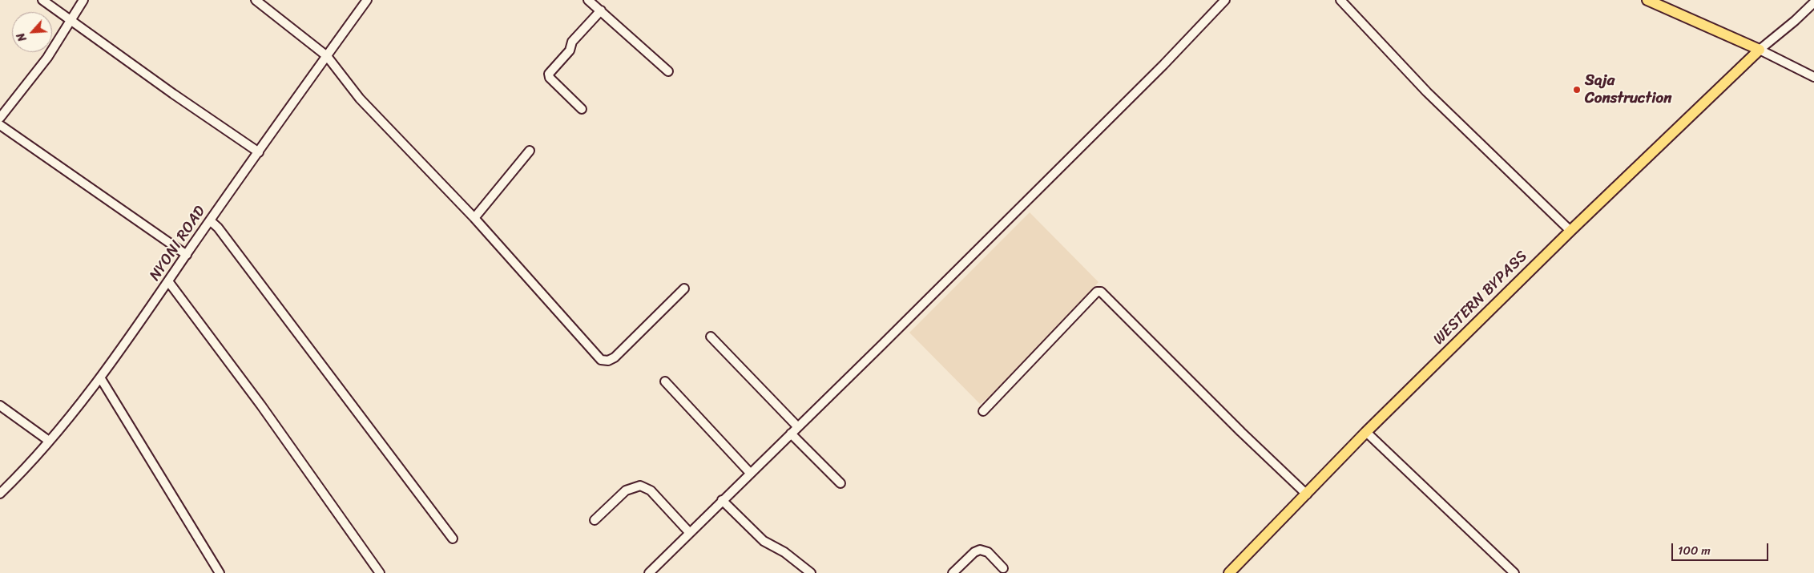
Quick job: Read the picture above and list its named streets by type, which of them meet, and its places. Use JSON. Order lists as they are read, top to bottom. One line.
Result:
{"streets":{"main road":["WESTERN BYPASS"],"street":["NYONI ROAD"]},"places":["Saja Construction"],"scale_bar":"100 m","north":"bottom left"}
